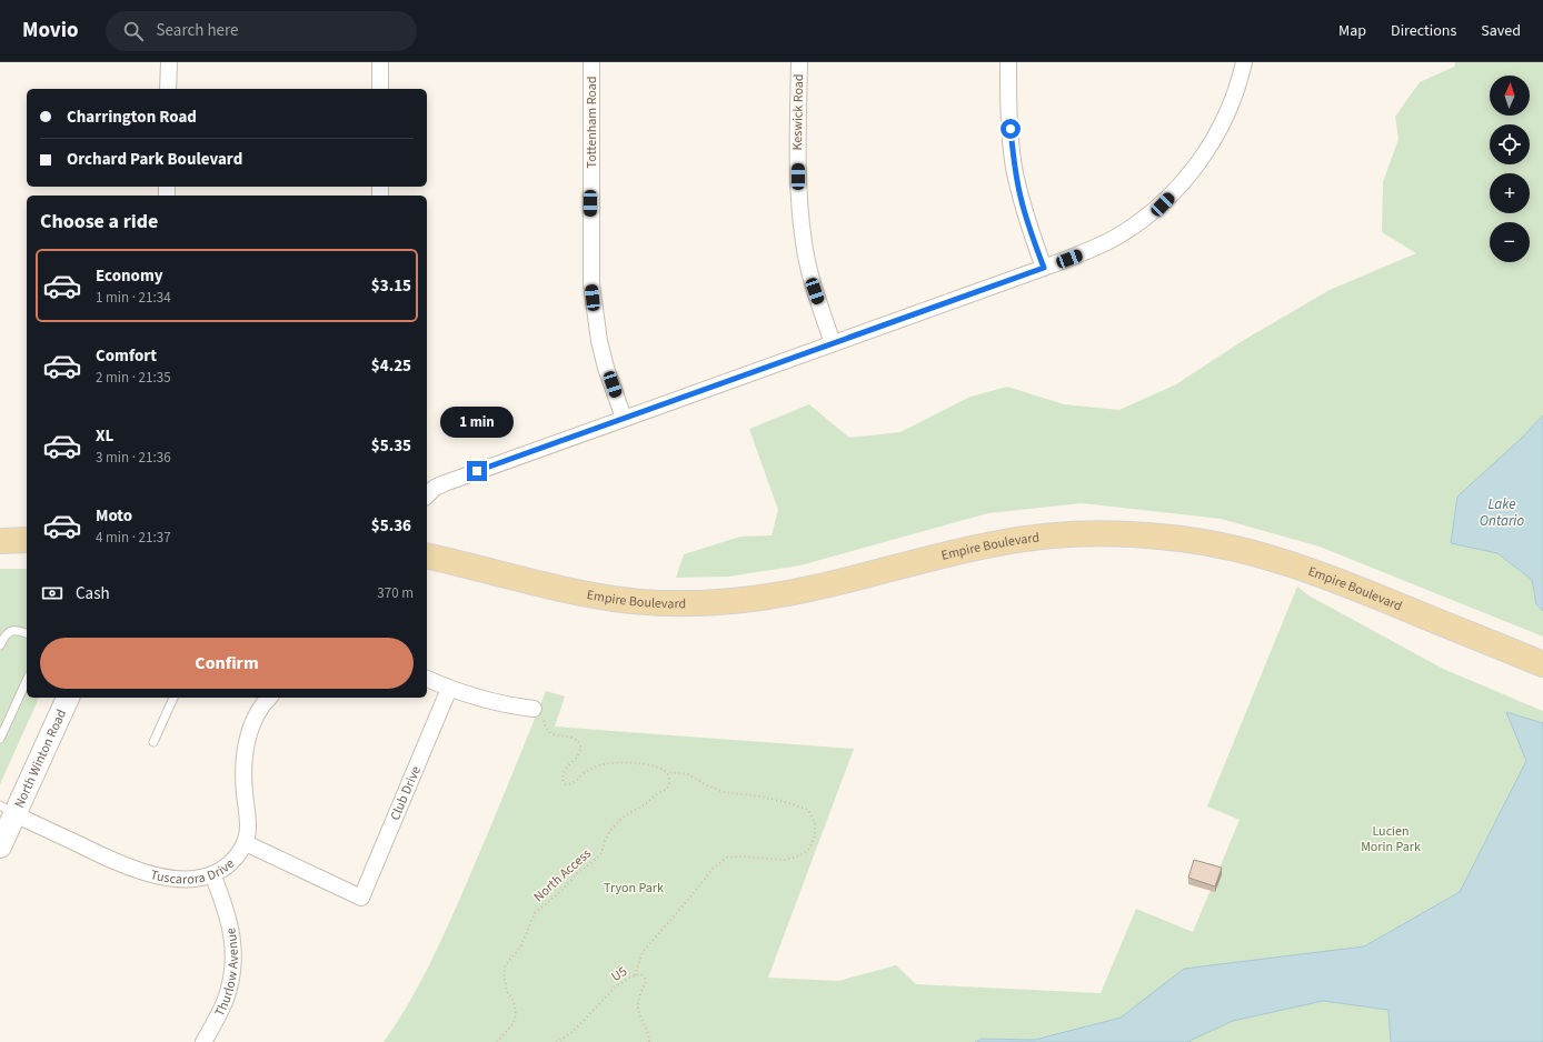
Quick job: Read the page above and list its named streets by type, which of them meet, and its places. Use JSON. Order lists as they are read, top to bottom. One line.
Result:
{"streets":{"main road":["Empire Boulevard","North Winton Road"],"street":["Keswick Road","Tottenham Road","Club Drive","Tuscarora Drive","Thurlow Avenue"],"path":["North Access","U5"]},"crossings":[["North Winton Road","Tuscarora Drive"],["Club Drive","Tuscarora Drive"],["Tuscarora Drive","Thurlow Avenue"]],"water":["Lake Ontario"],"parks":["Lucien Morin Park","Tryon Park"],"north":"top","page":{"header":"Movio","search":"Search here","nav":["Map","Directions","Saved"],"map_buttons":["+","−"],"banner":["Charrington Road","Orchard Park Boulevard"],"heading":"Choose a ride","list":[{"name":"Economy","note":"1 min · 21:34","value":"$3.15"},{"name":"Comfort","note":"2 min · 21:35","value":"$4.25"},{"name":"XL","note":"3 min · 21:36","value":"$5.35"},{"name":"Moto","note":"4 min · 21:37","value":"$5.36"}],"bubble":"1 min","pay":["Cash","370 m"],"buttons":"Confirm"}}
